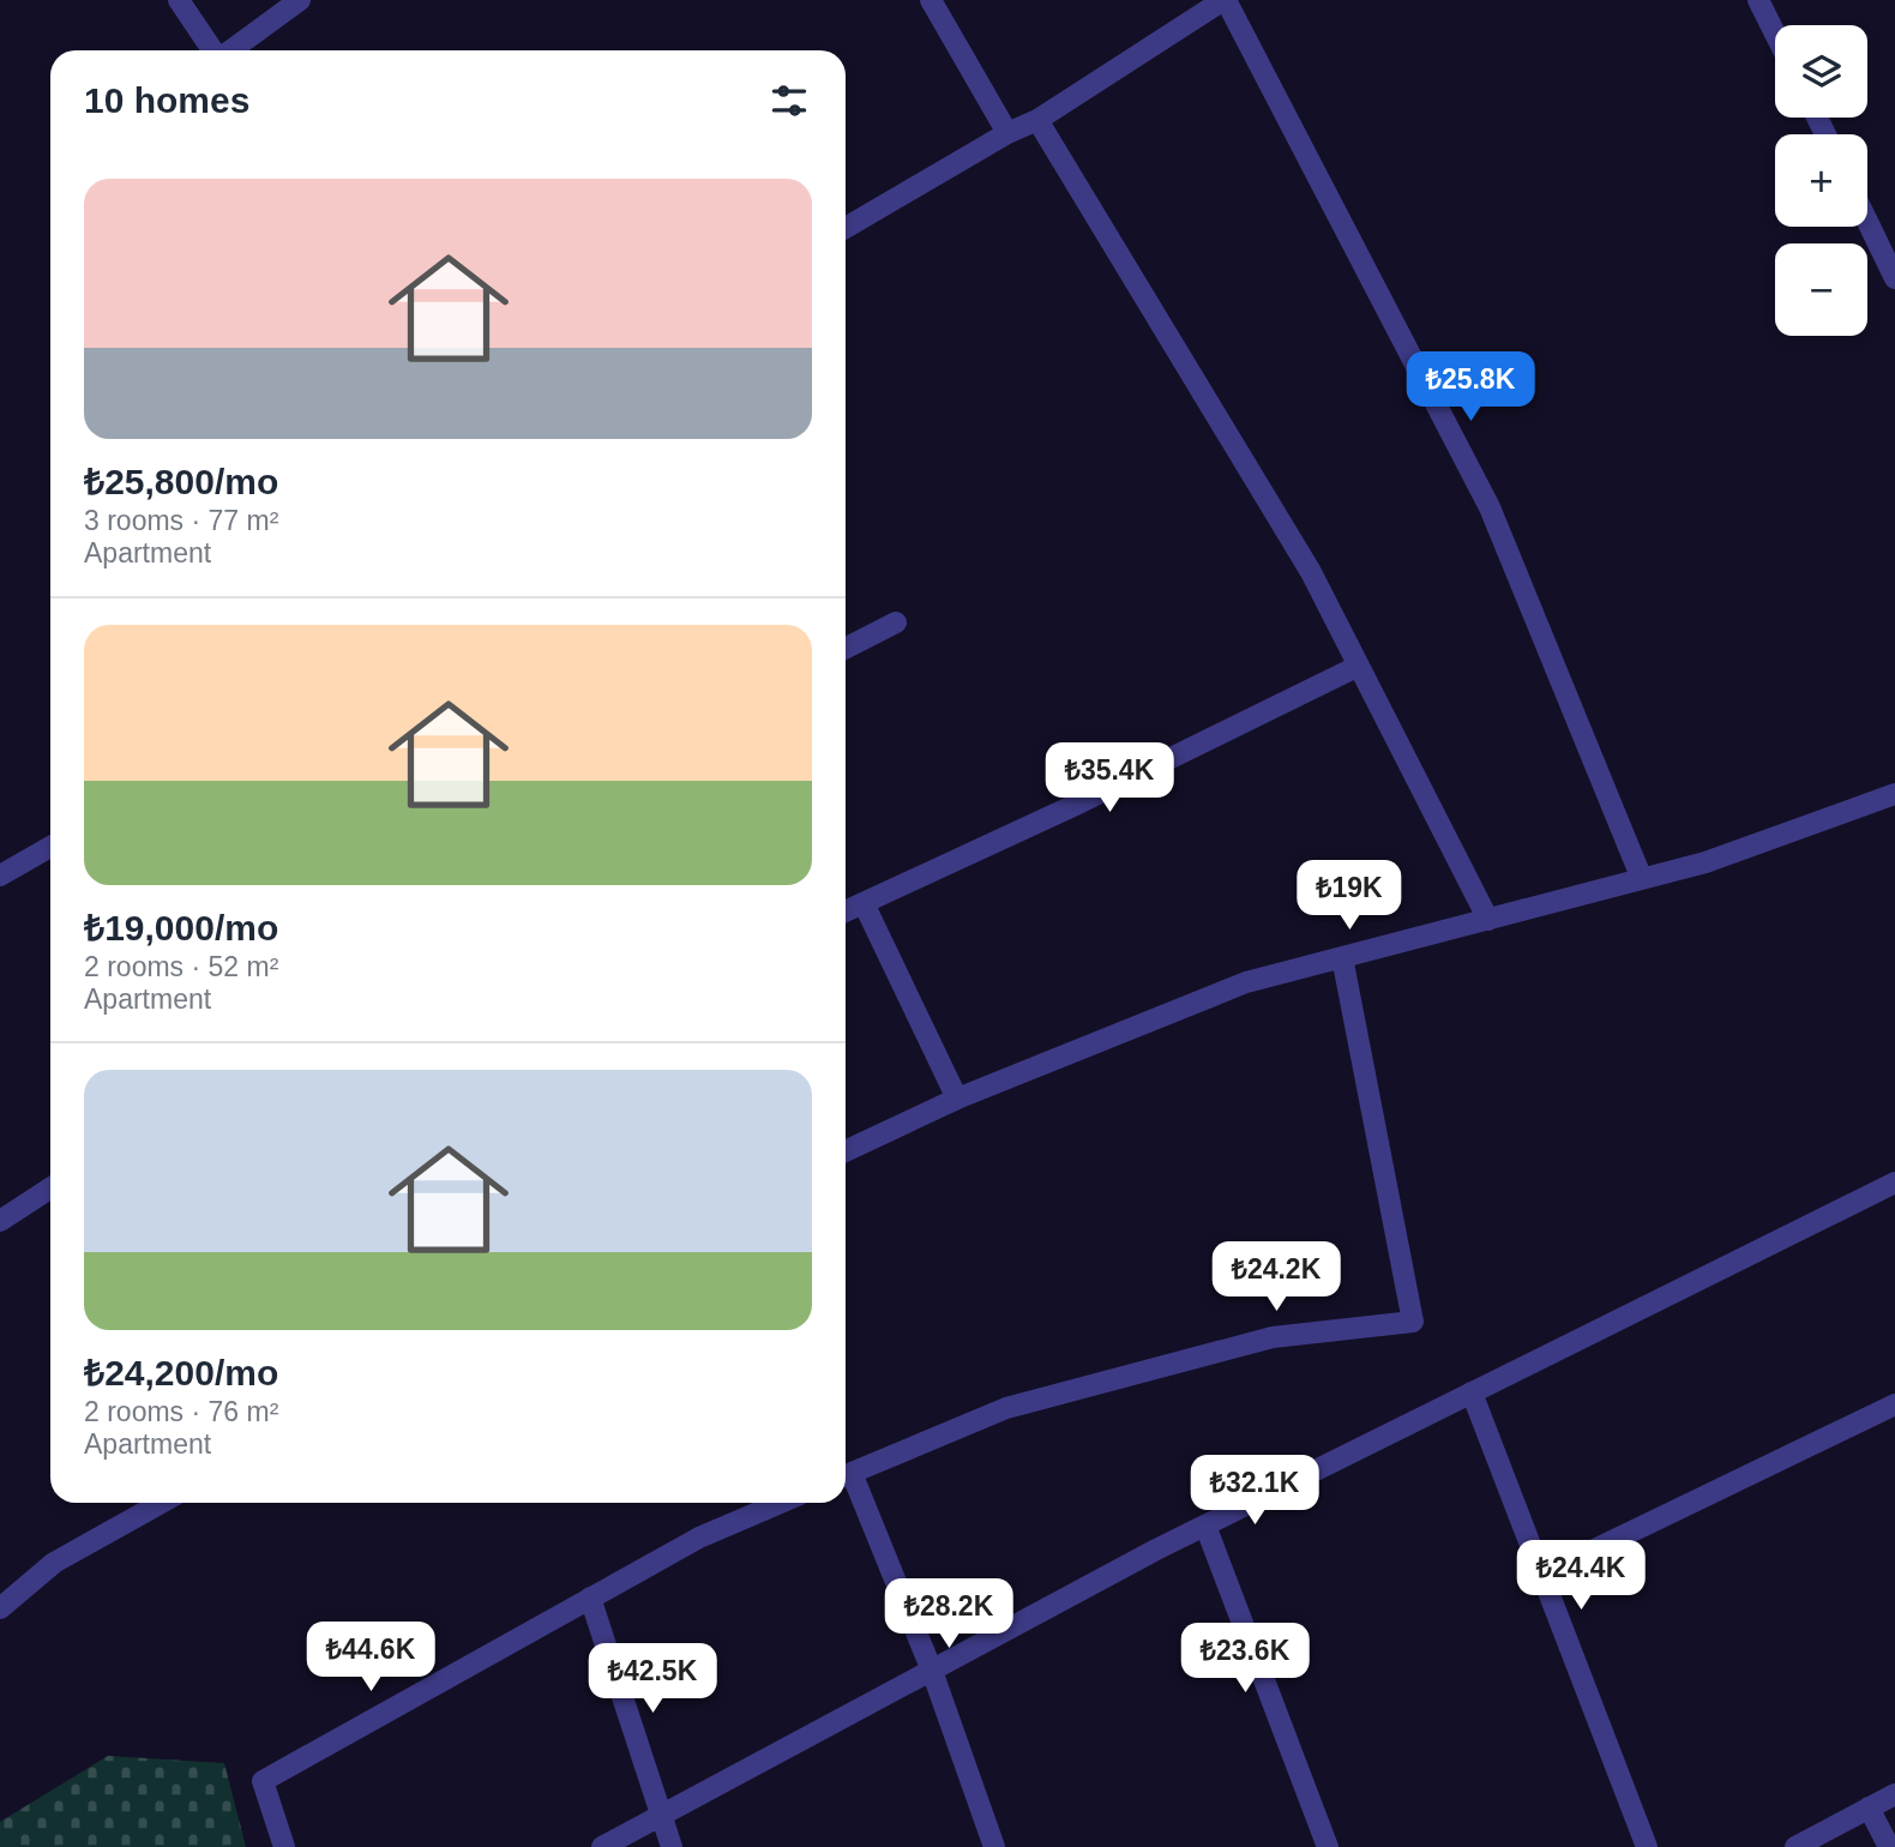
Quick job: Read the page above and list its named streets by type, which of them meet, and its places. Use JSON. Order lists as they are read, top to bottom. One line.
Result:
{"page":{"map_buttons":["+","−"],"heading":"10 homes","list":[{"name":"₺25,800/mo","note":"3 rooms · 77 m² · Apartment"},{"name":"₺19,000/mo","note":"2 rooms · 52 m² · Apartment"},{"name":"₺24,200/mo","note":"2 rooms · 76 m² · Apartment"}],"price":["₺25.8K","₺35.4K","₺19K","₺24.2K","₺32.1K","₺24.4K","₺28.2K","₺44.6K","₺23.6K","₺42.5K"]}}
